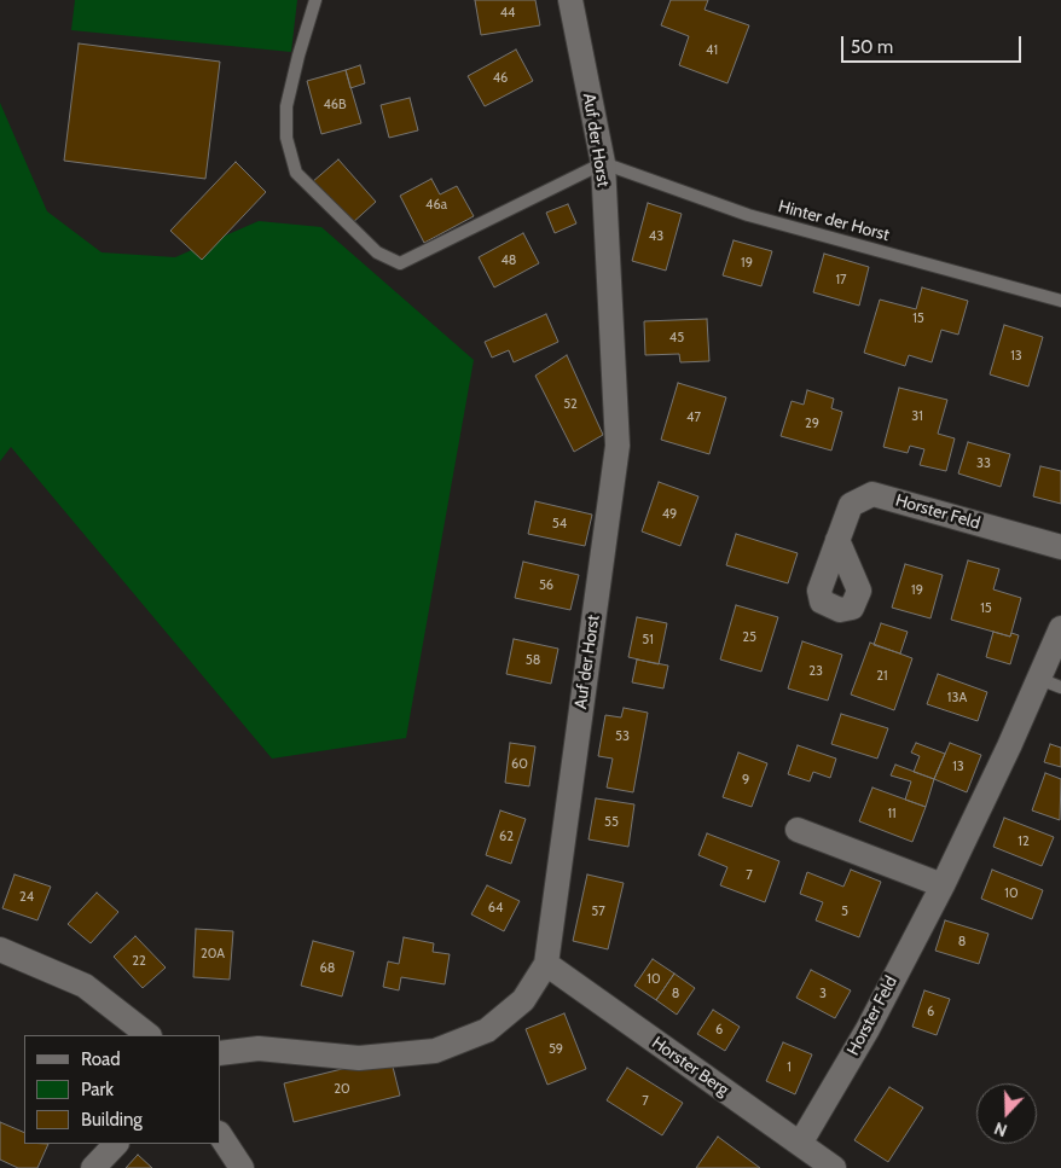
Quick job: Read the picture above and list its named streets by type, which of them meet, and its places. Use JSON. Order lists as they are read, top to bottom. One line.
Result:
{"streets":{"street":["Auf der Horst","Horster Feld","Horster Berg"],"lane":["Hinter der Horst"]},"crossings":[["Auf der Horst","Hinter der Horst"],["Auf der Horst","Horster Berg"],["Horster Feld","Horster Berg"]],"house_numbers":["44","41","46","46B","46a","43","48","19","17","15","45","13","52","31","47","29","33","49","54","56","19","15","25","51","58","23","21","13A","53","60","13","9","11","55","62","12","7","10","24","64","57","5","8","20A","22","68","10","8","3","6","6","59","1","20","7"],"legend":["Road","Park","Building"],"scale_bar":"50 m","north":"bottom"}
